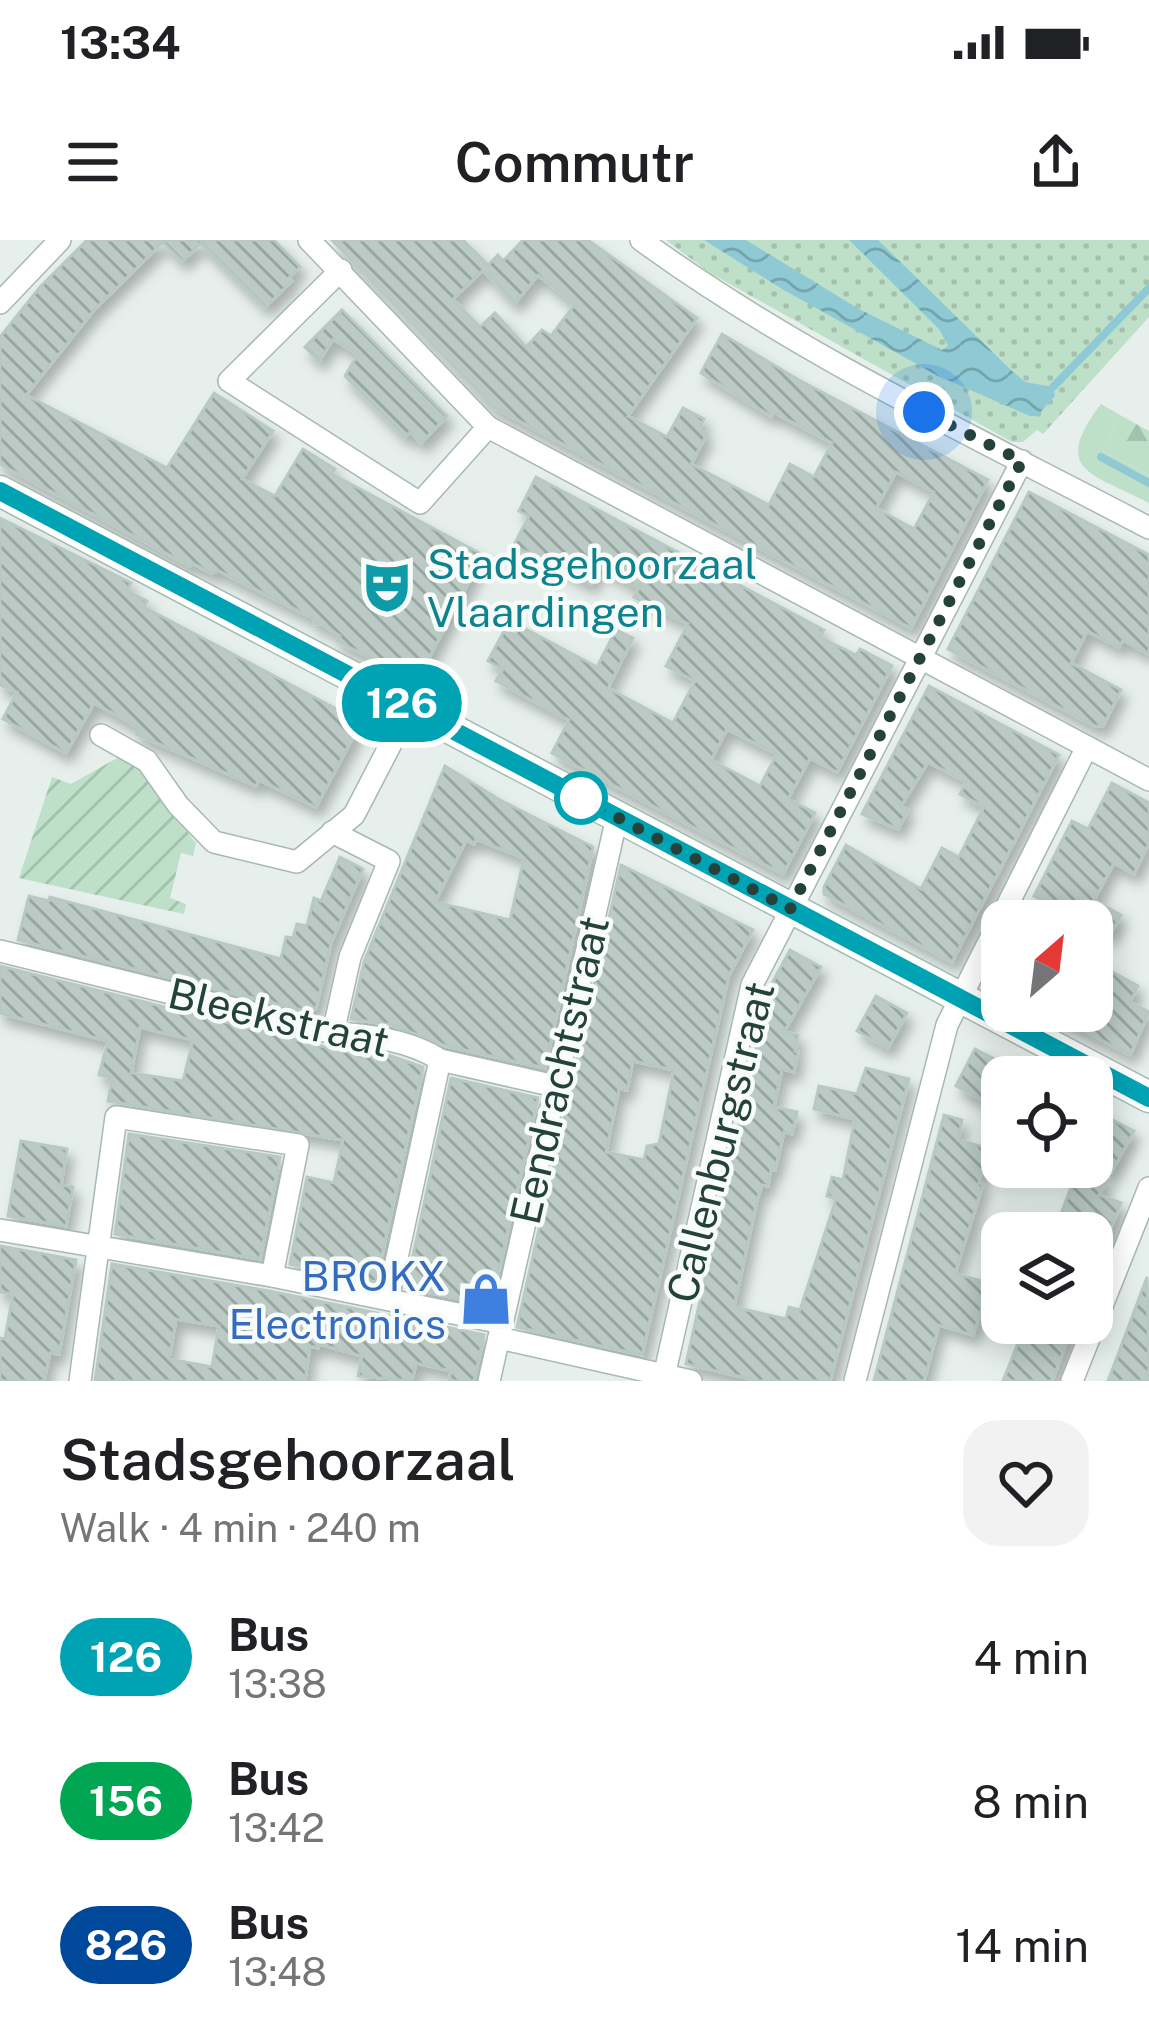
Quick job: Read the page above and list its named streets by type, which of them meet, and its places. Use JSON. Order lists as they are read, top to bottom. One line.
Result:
{"streets":{"street":["Bleekstraat","Eendrachtstraat","Callenburgstraat"]},"crossings":[["Bleekstraat","Eendrachtstraat"]],"places":{"theatre":["Stadsgehoorzaal Vlaardingen"],"shop":["BROKX Electronics"]},"lines":["bus line 126"],"north":"top right","page":{"status":"13:34","header":"Commutr","on_map":"126","heading":["Stadsgehoorzaal","Walk · 4 min · 240 m"],"list":[{"mark":"126","name":"Bus","note":"13:38","value":"4 min"},{"mark":"156","name":"Bus","note":"13:42","value":"8 min"},{"mark":"826","name":"Bus","note":"13:48","value":"14 min"}]}}
